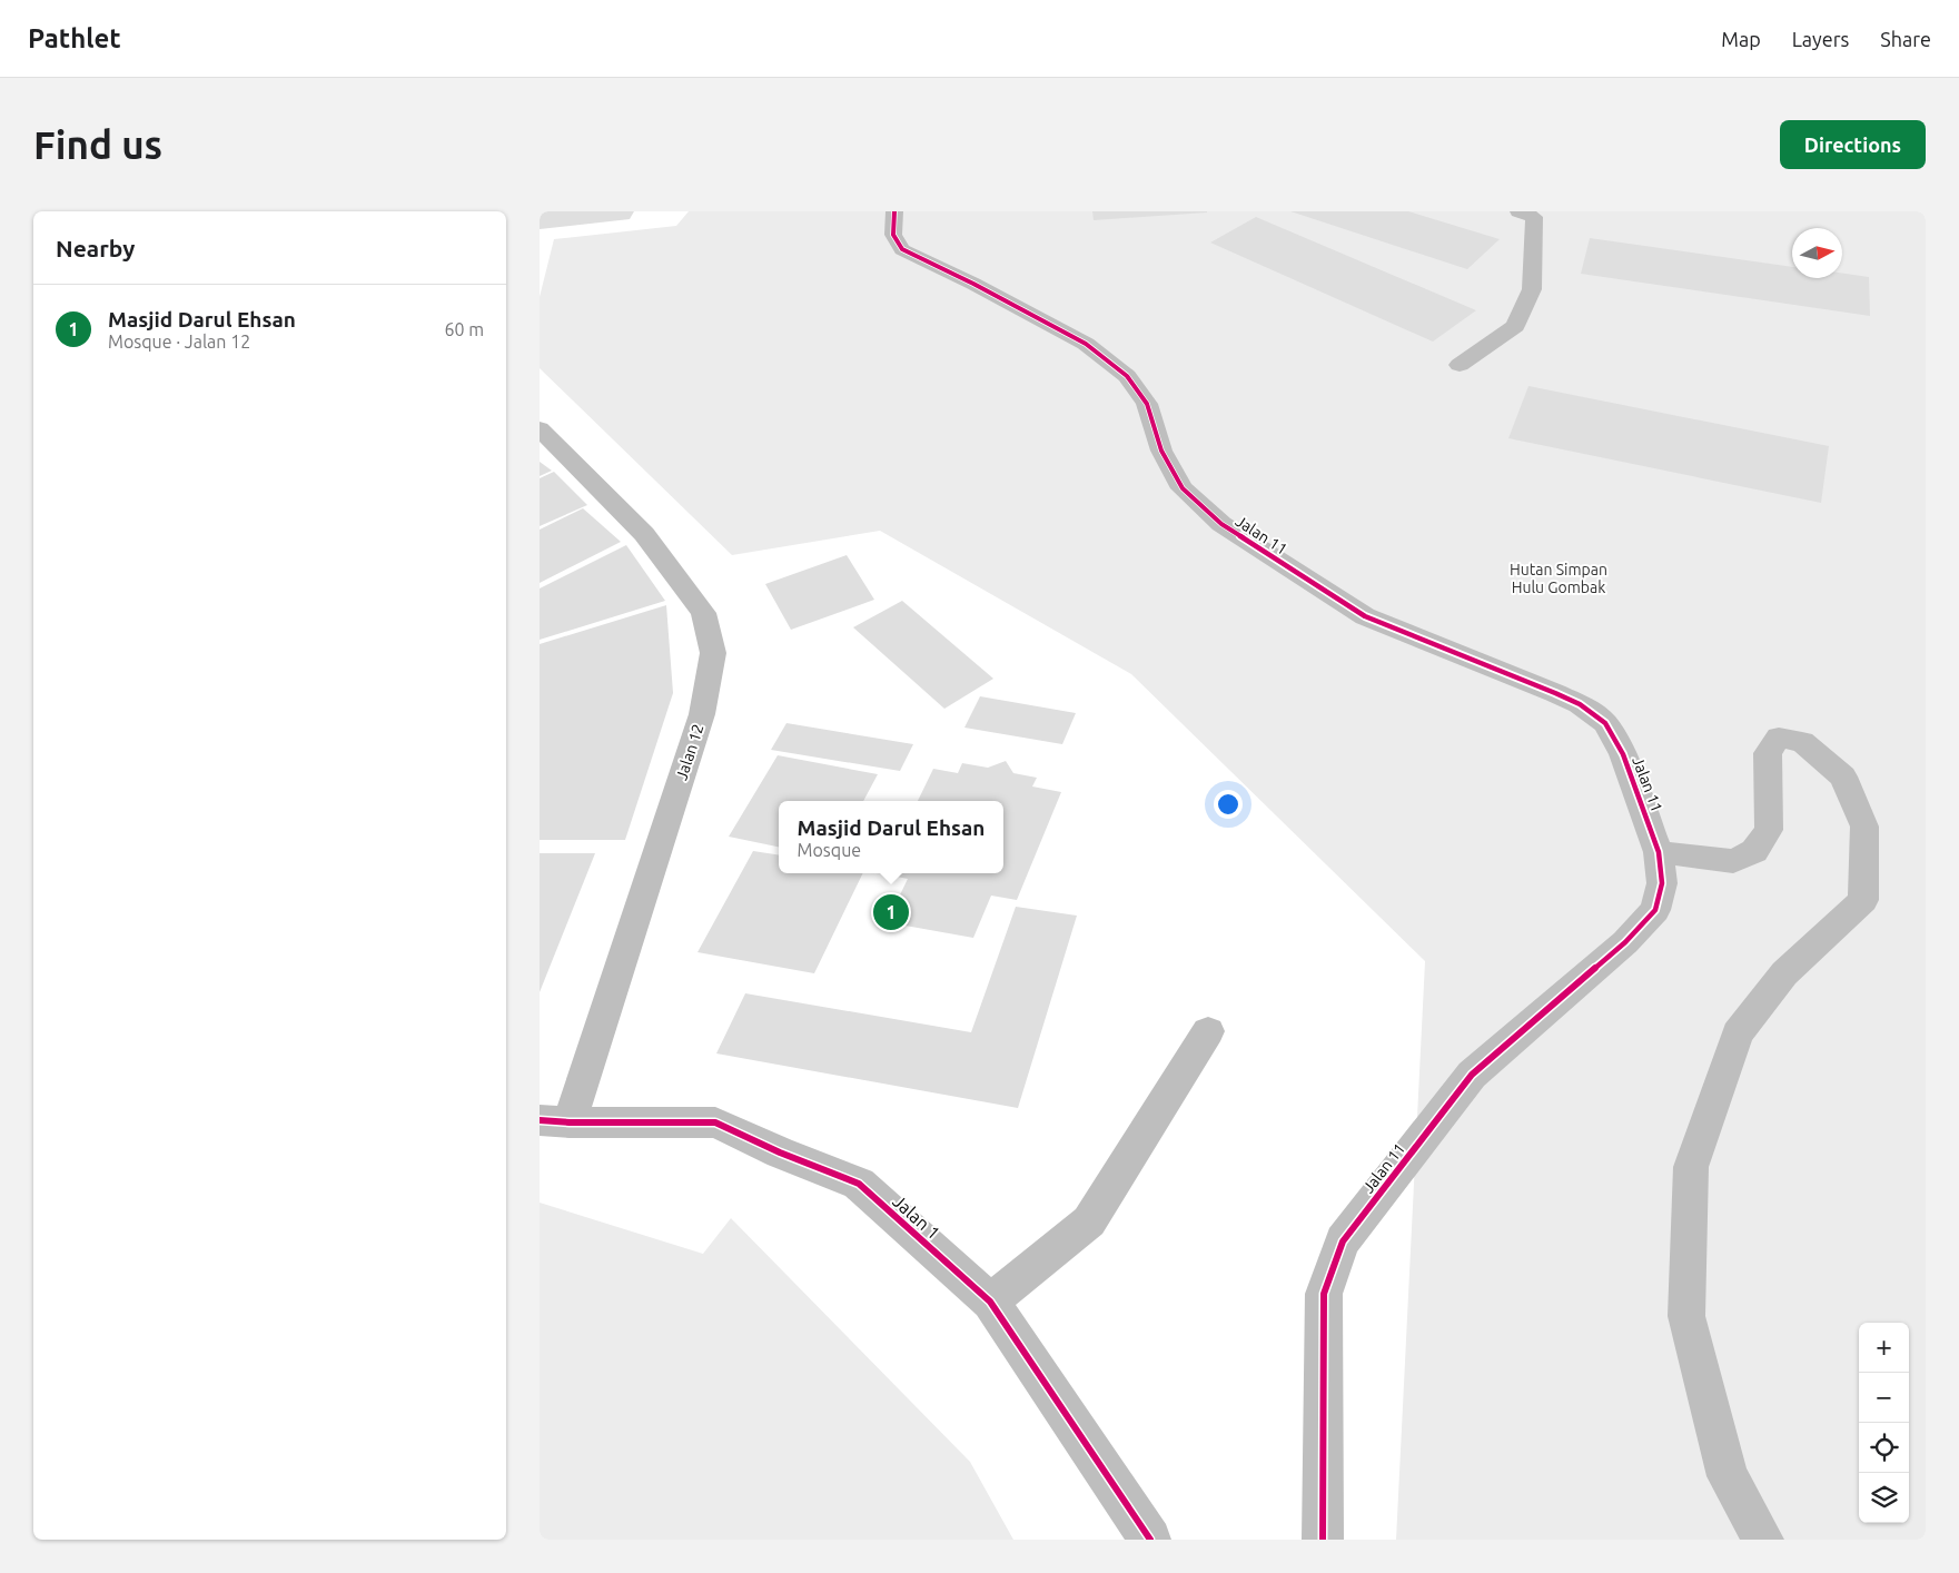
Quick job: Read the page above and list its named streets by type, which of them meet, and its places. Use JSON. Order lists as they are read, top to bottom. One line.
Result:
{"streets":{"street":["Jalan 11","Jalan 12","Jalan 1"]},"crossings":[["Jalan 12","Jalan 1"]],"parks":["Hutan Simpan Hulu Gombak"],"north":"right","page":{"header":"Pathlet","nav":["Map","Layers","Share"],"buttons":"Directions","title":"Find us","heading":"Nearby","list":[{"mark":"1","name":"Masjid Darul Ehsan","note":"Mosque · Jalan 12","value":"60 m"}],"popup":["Masjid Darul Ehsan","Mosque"],"pins":"1","map_buttons":["+","−"]}}
